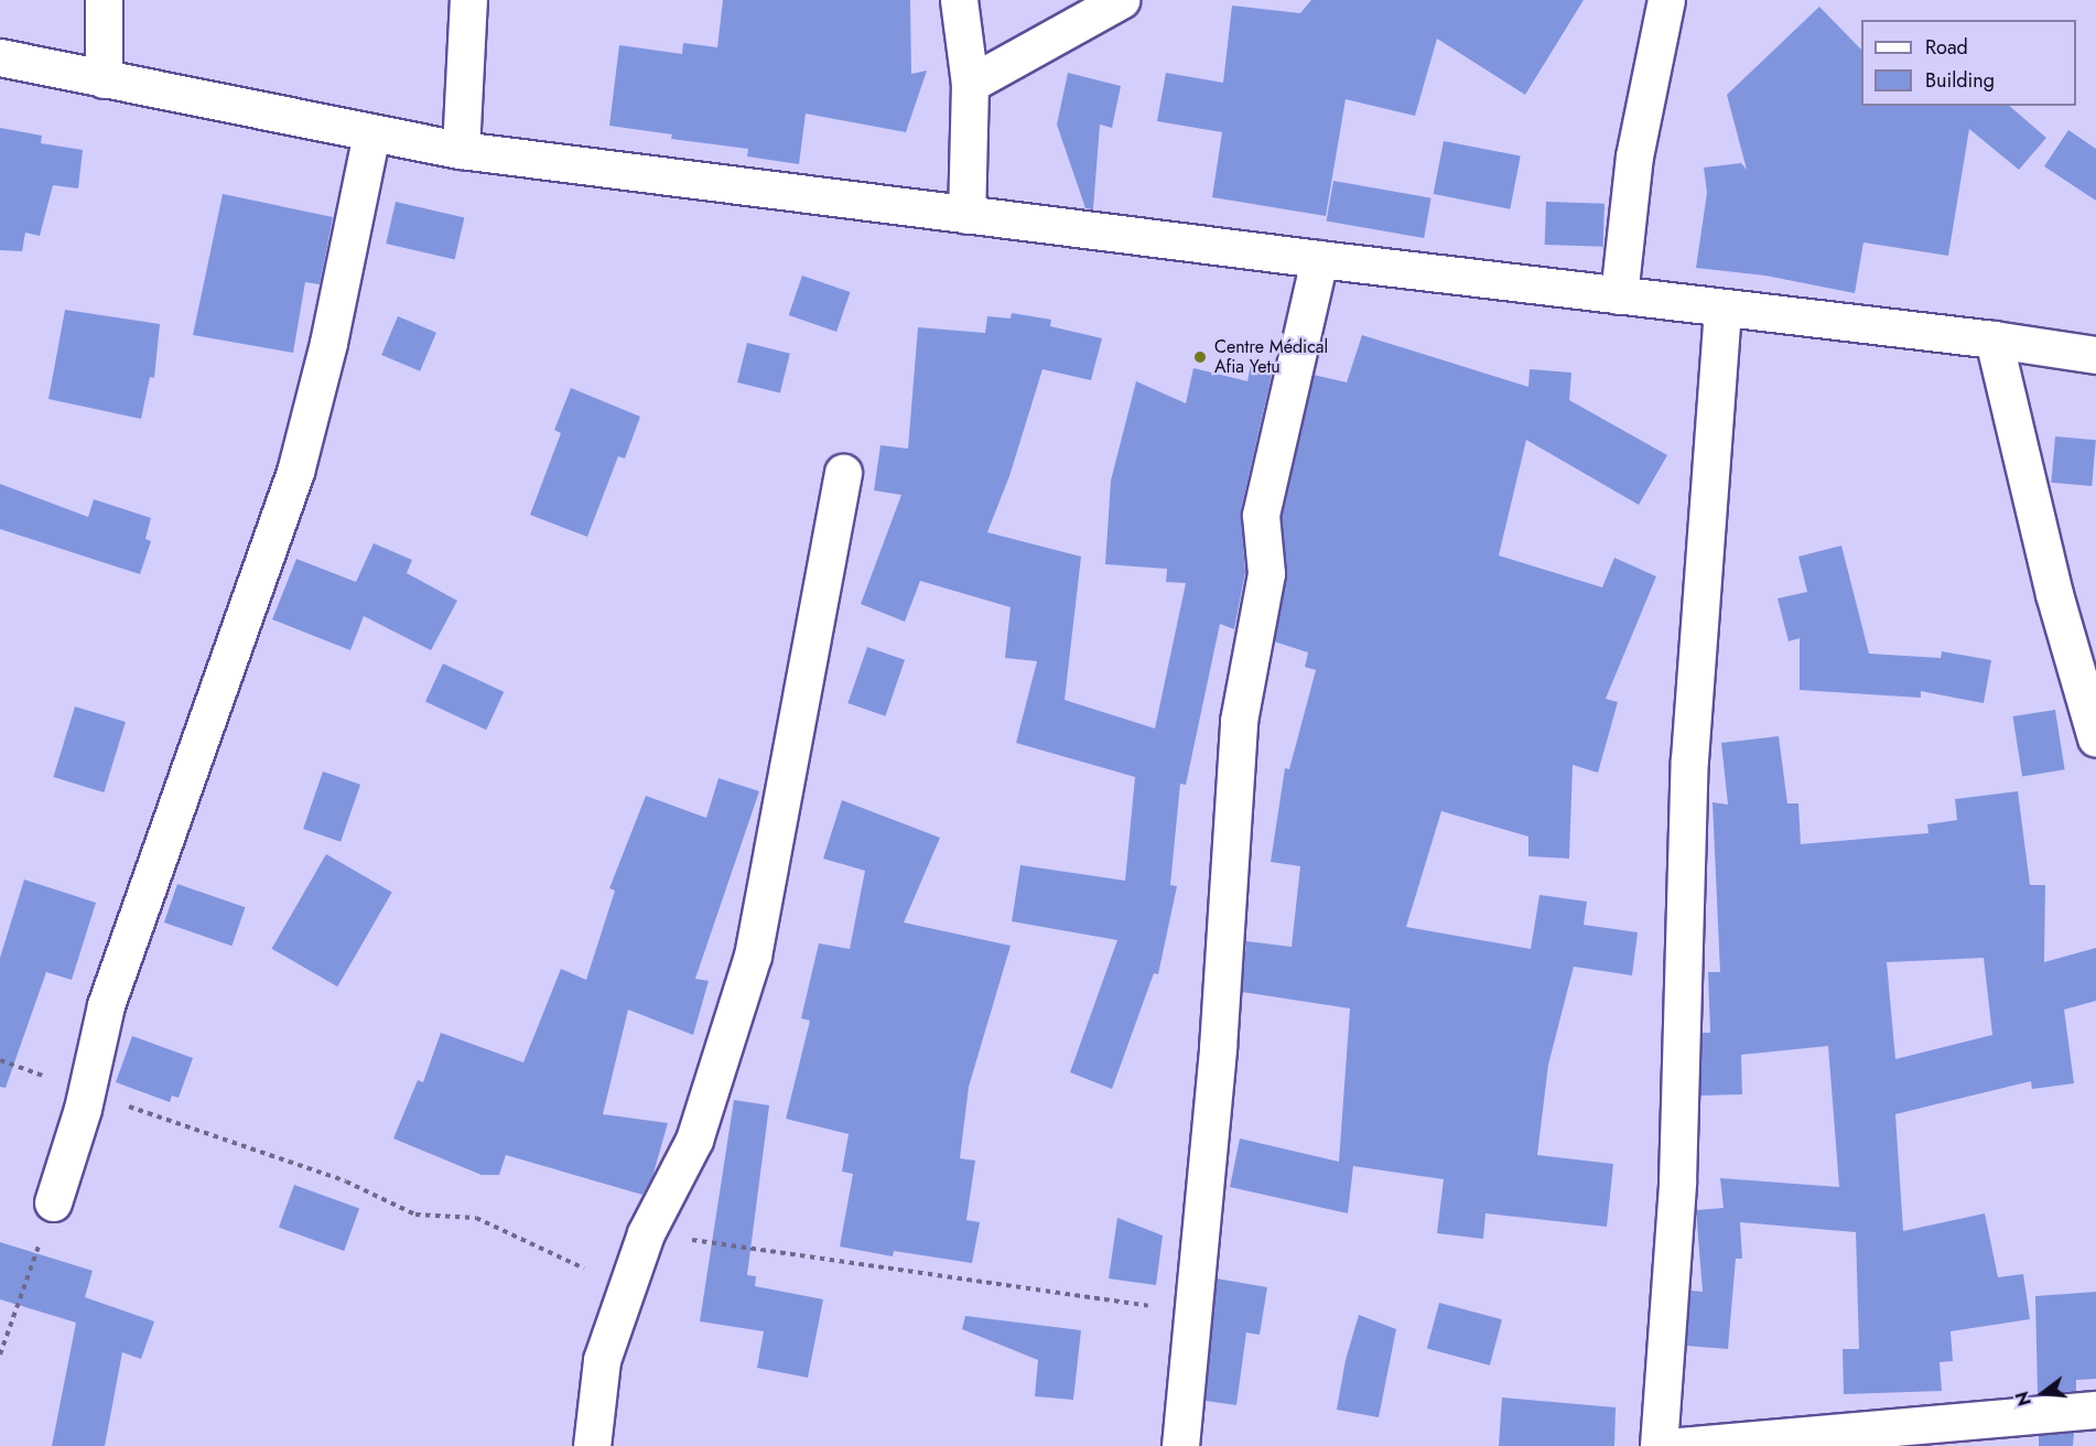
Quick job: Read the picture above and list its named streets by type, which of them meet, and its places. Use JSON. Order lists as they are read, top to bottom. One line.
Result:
{"places":["Centre Médical Afia Yetu"],"legend":["Road","Building"],"north":"left"}
